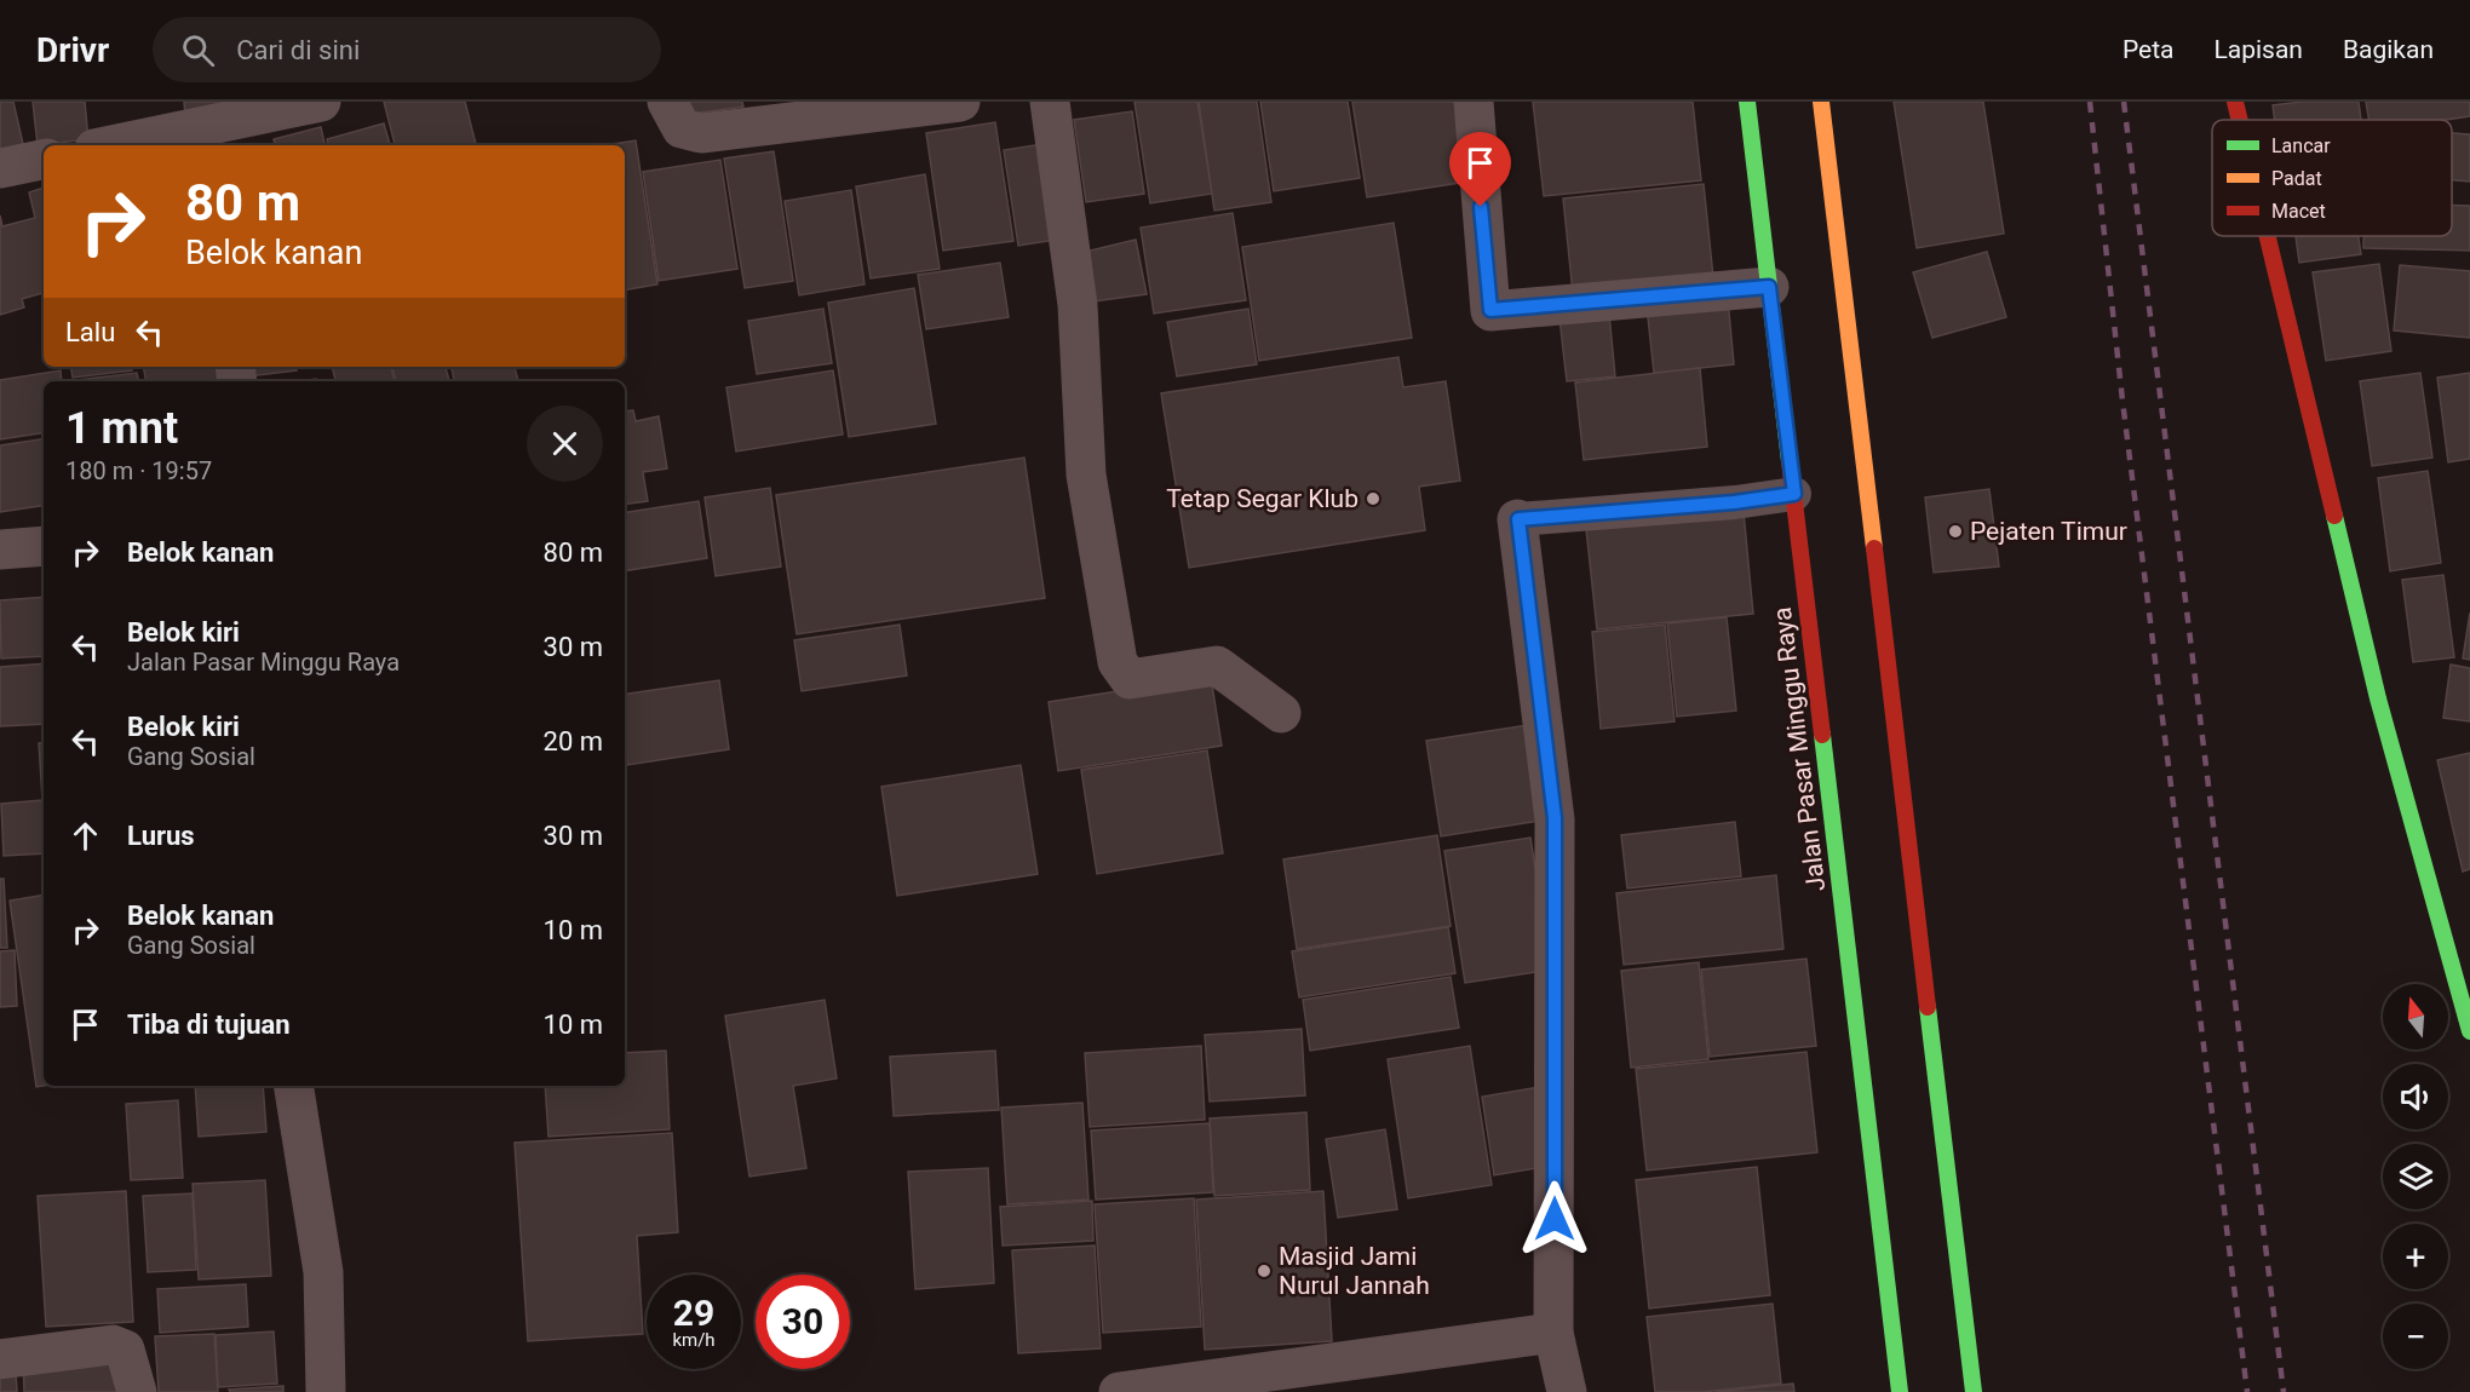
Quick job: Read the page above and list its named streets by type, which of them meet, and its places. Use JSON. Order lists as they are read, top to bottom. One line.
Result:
{"streets":{"main road":["Jalan Pasar Minggu Raya"]},"places":["Tetap Segar Klub","Pejaten Timur","Masjid Jami Nurul Jannah"],"legend":["Lancar","Padat","Macet"],"north":"top","page":{"header":"Drivr","search":"Cari di sini","nav":["Peta","Lapisan","Bagikan"],"turn":["80 m","Belok kanan"],"then":"Lalu","heading":["1 mnt","180 m · 19:57"],"list":[{"name":"Belok kanan","value":"80 m"},{"name":"Belok kiri","note":"Jalan Pasar Minggu Raya","value":"30 m"},{"name":"Belok kiri","note":"Gang Sosial","value":"20 m"},{"name":"Lurus","value":"30 m"},{"name":"Belok kanan","note":"Gang Sosial","value":"10 m"},{"name":"Tiba di tujuan","value":"10 m"}],"map_buttons":["+","−"],"speed":"29 km/h","limit":"30"}}
